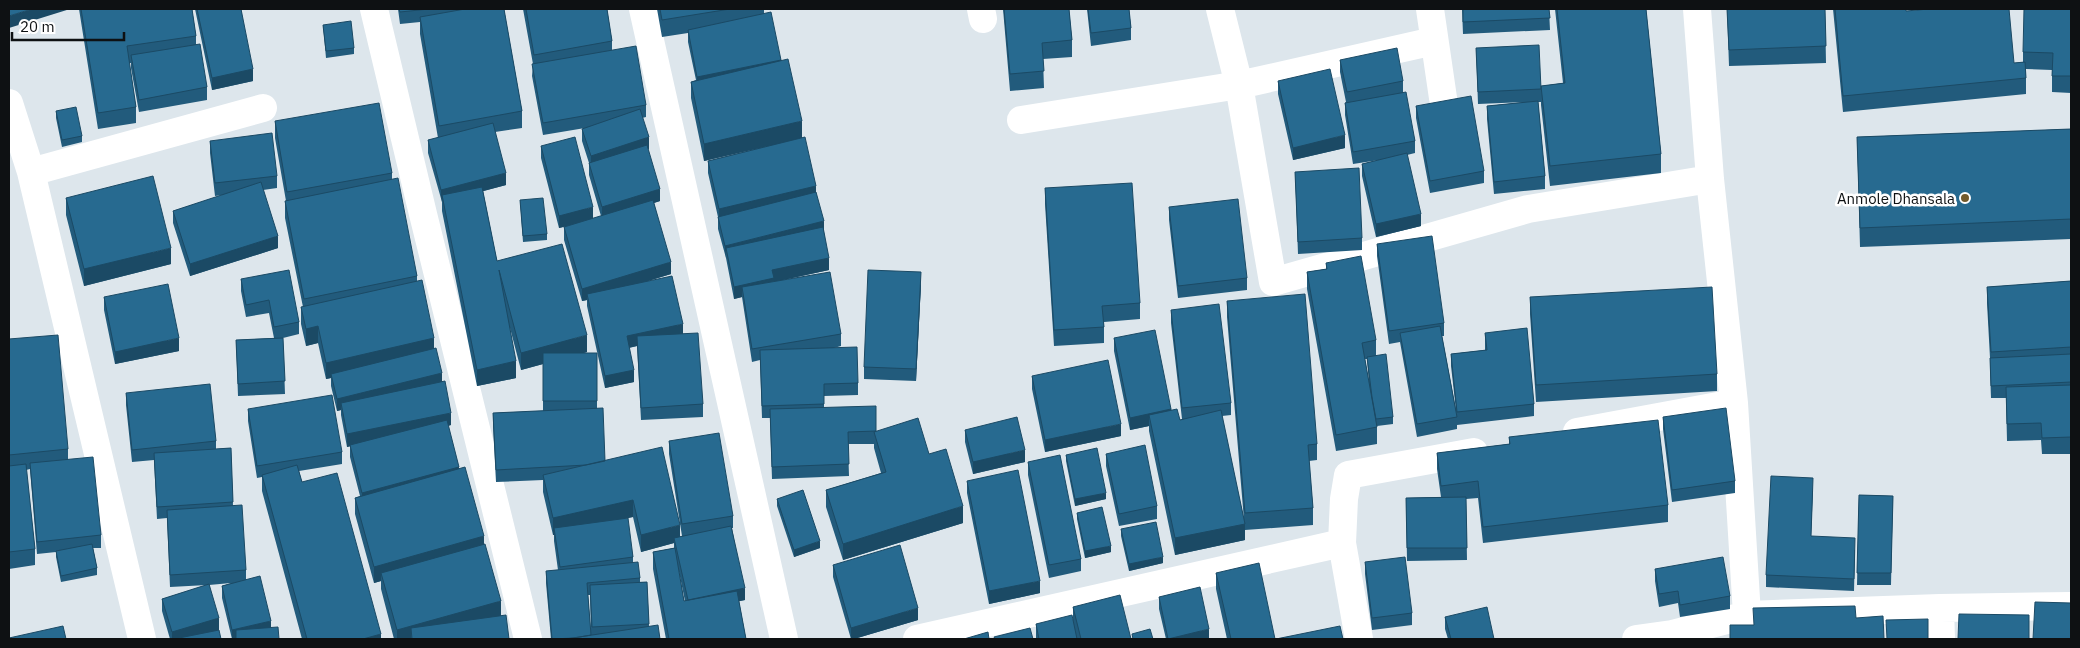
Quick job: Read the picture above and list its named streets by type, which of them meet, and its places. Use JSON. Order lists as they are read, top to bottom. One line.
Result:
{"places":["Anmole Dhansala"],"scale_bar":"20 m"}
